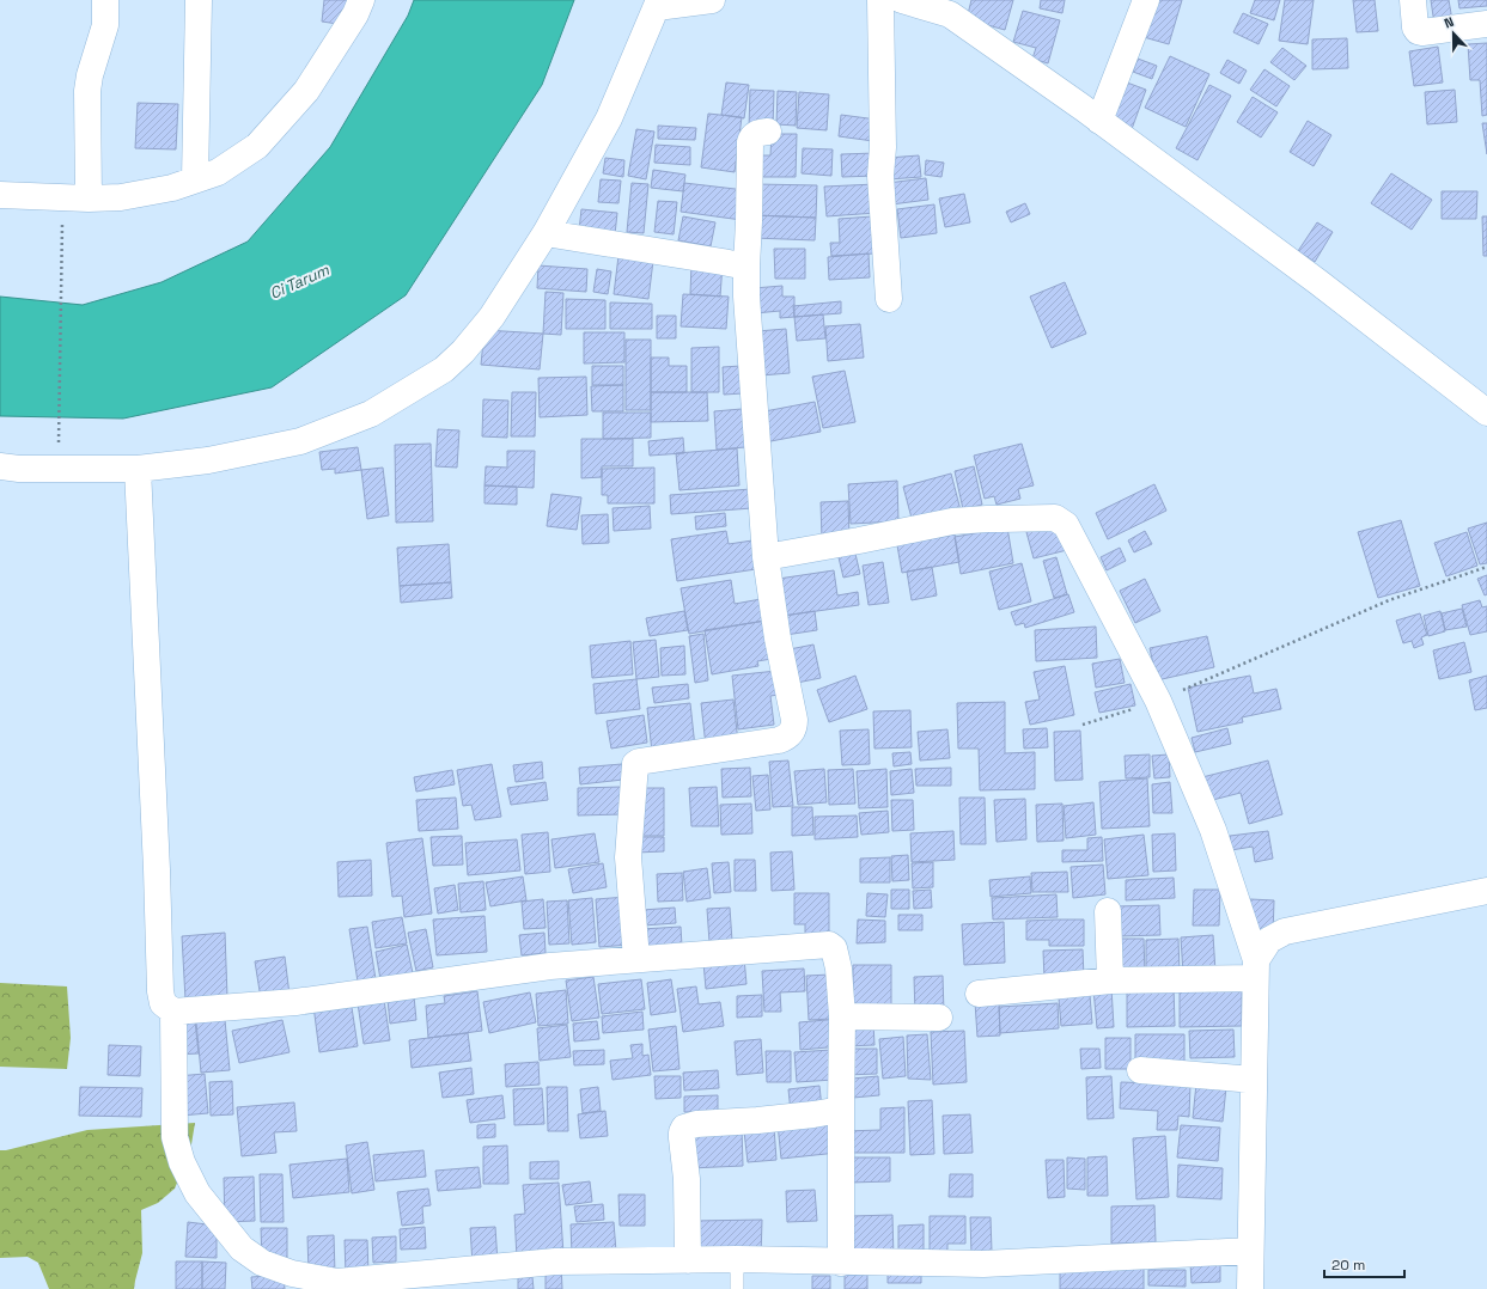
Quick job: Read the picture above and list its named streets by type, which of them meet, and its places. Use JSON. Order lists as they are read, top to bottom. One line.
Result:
{"water":["Ci Tarum"],"scale_bar":"20 m","north":"top"}
